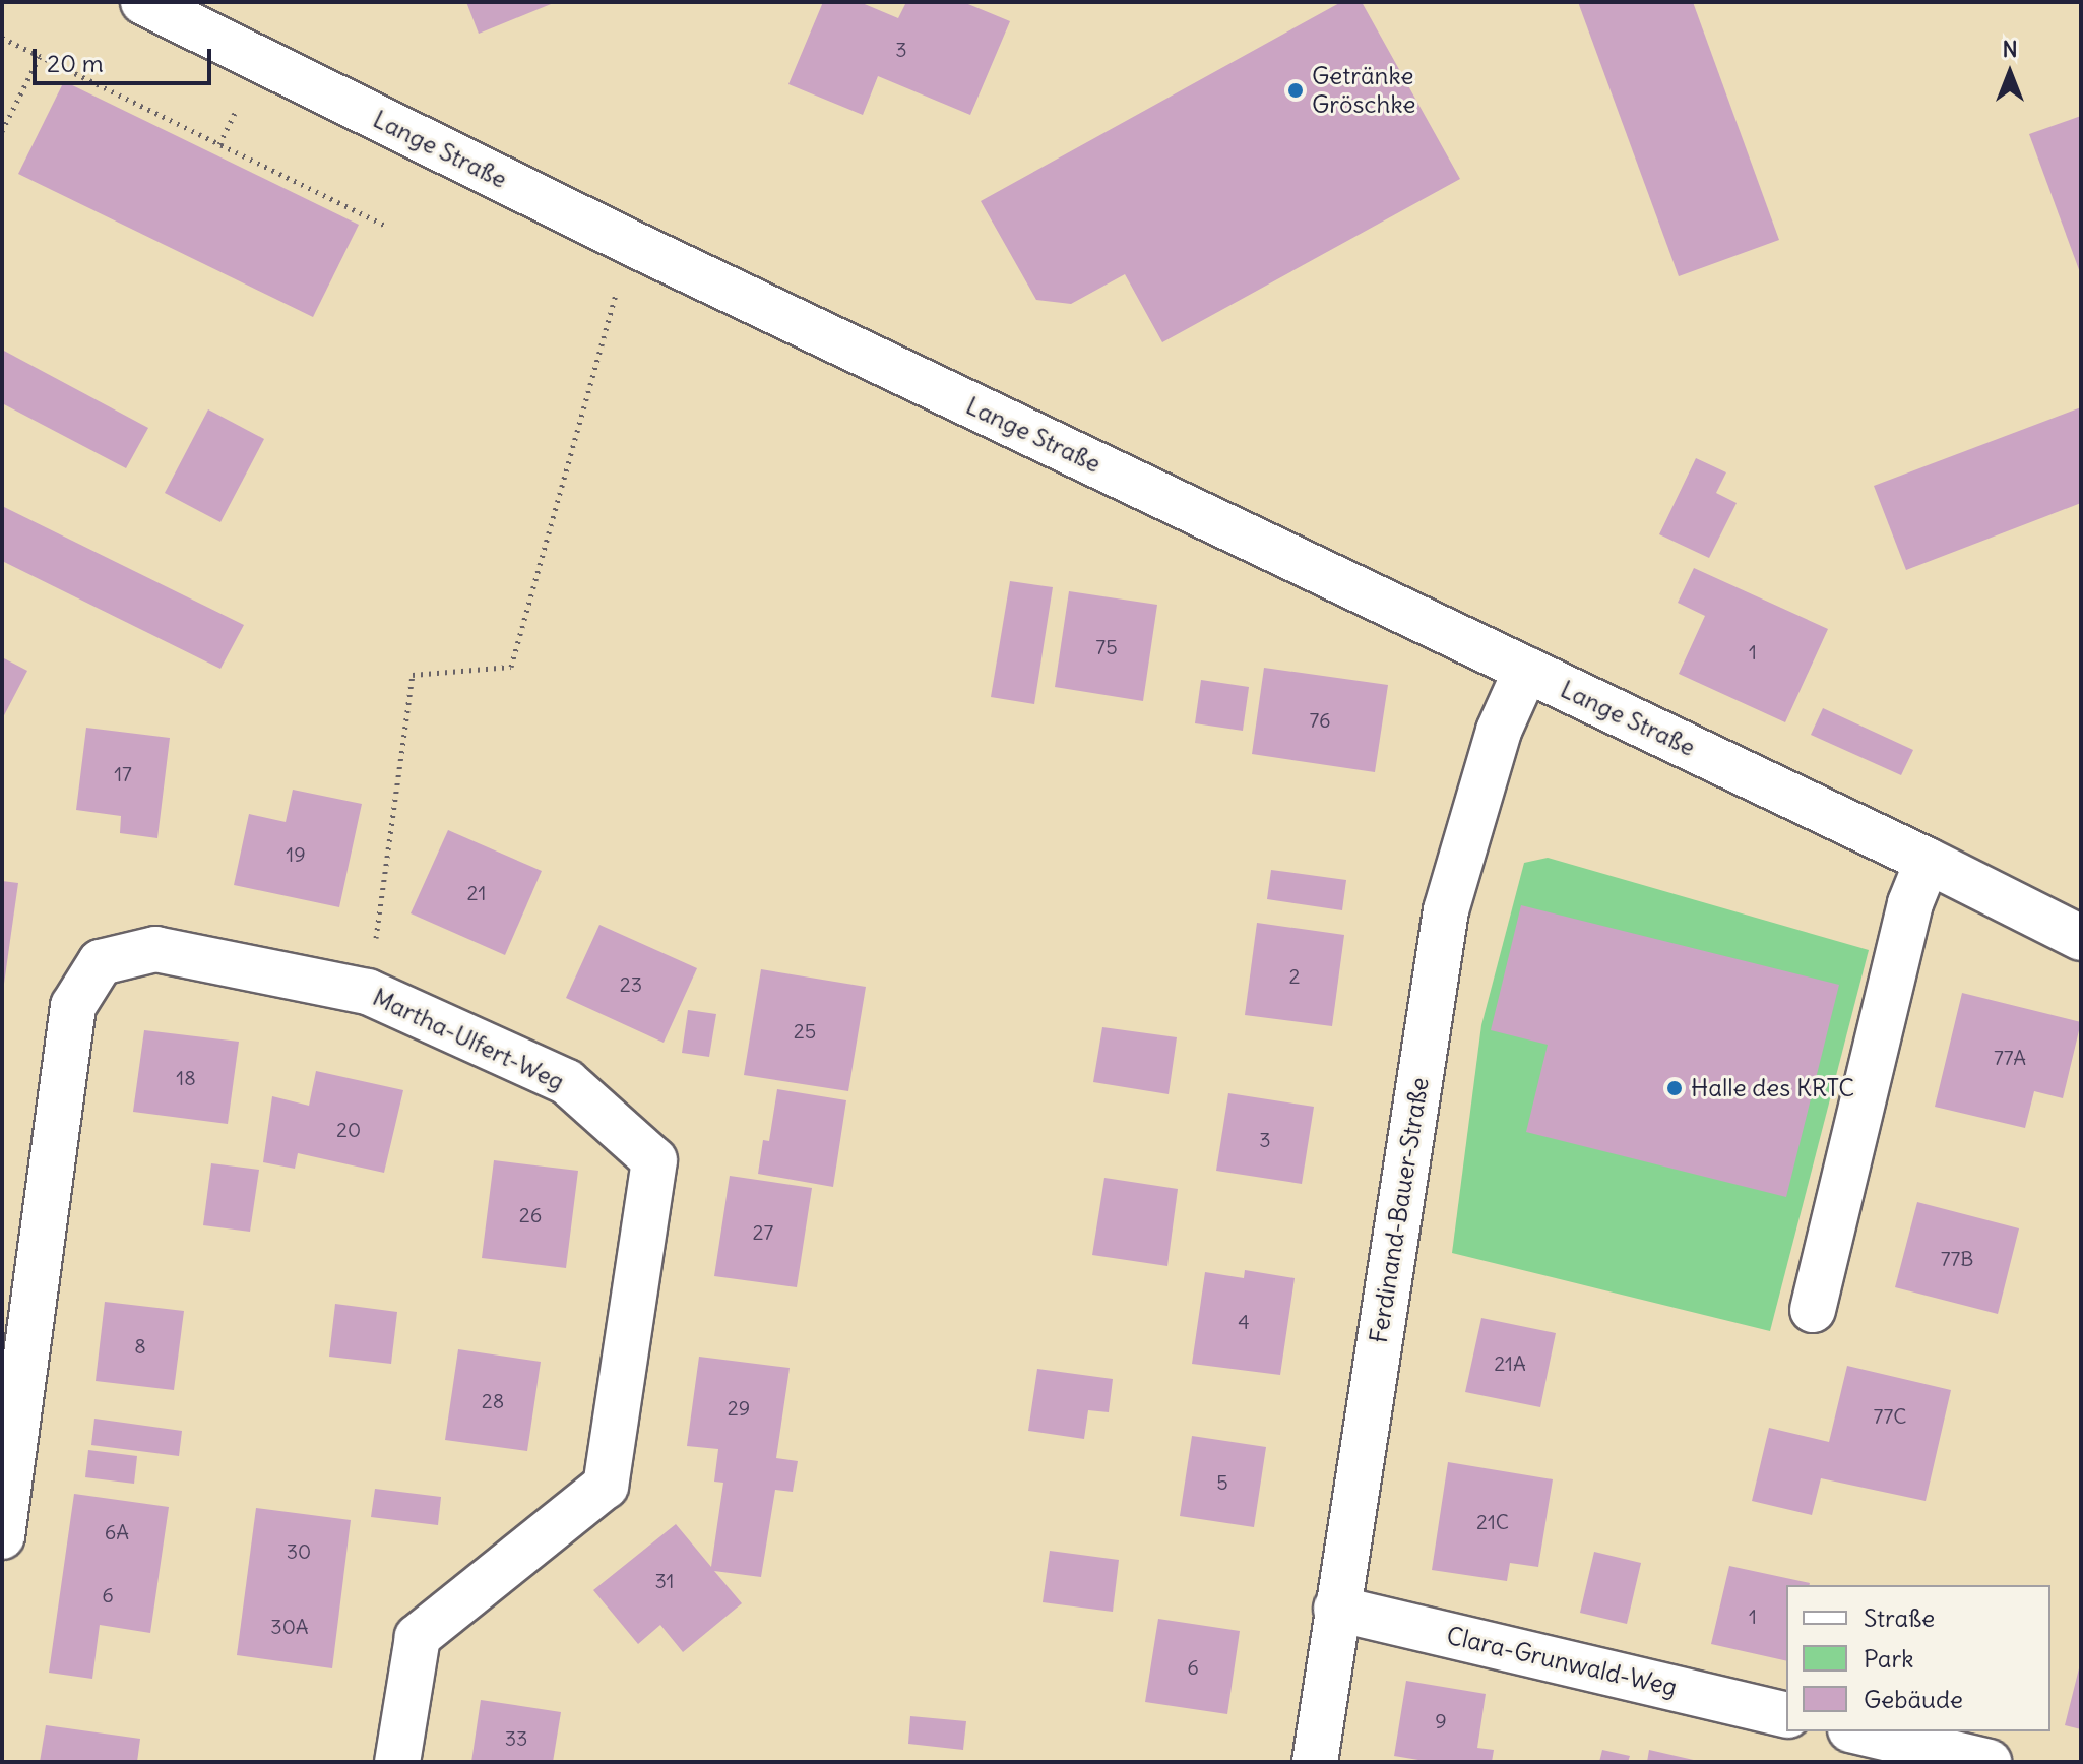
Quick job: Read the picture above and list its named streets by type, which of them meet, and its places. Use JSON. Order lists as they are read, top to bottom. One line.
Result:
{"streets":{"street":["Lange Straße","Martha-Ulfert-Weg","Ferdinand-Bauer-Straße","Clara-Grunwald-Weg"]},"crossings":[["Lange Straße","Ferdinand-Bauer-Straße"],["Ferdinand-Bauer-Straße","Clara-Grunwald-Weg"]],"places":["Getränke Gröschke","Halle des KRTC"],"house_numbers":["3","75","1","76","17","19","21","2","23","25","77A","18","20","3","26","27","77B","4","8","21A","28","29","77C","5","21C","6A","30","31","6","1","30A","6","9","33"],"legend":["Straße","Park","Gebäude"],"scale_bar":"20 m","north":"top"}
